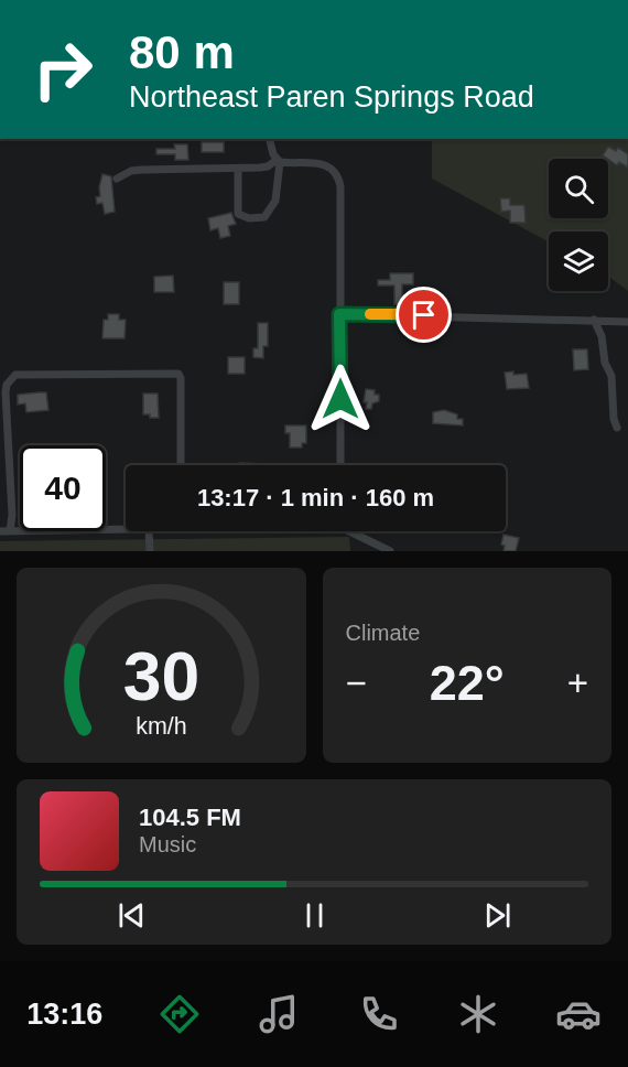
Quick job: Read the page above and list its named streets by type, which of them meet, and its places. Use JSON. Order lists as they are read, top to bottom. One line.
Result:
{"page":{"turn":["80 m","Northeast Paren Springs Road"],"limit":"40","trip":"13:17 · 1 min · 160 m","tile":"Climate","heat":["−","22°","+"],"song":["104.5 FM","Music"],"tabs":"13:16","gauge":["30","km/h"]}}
